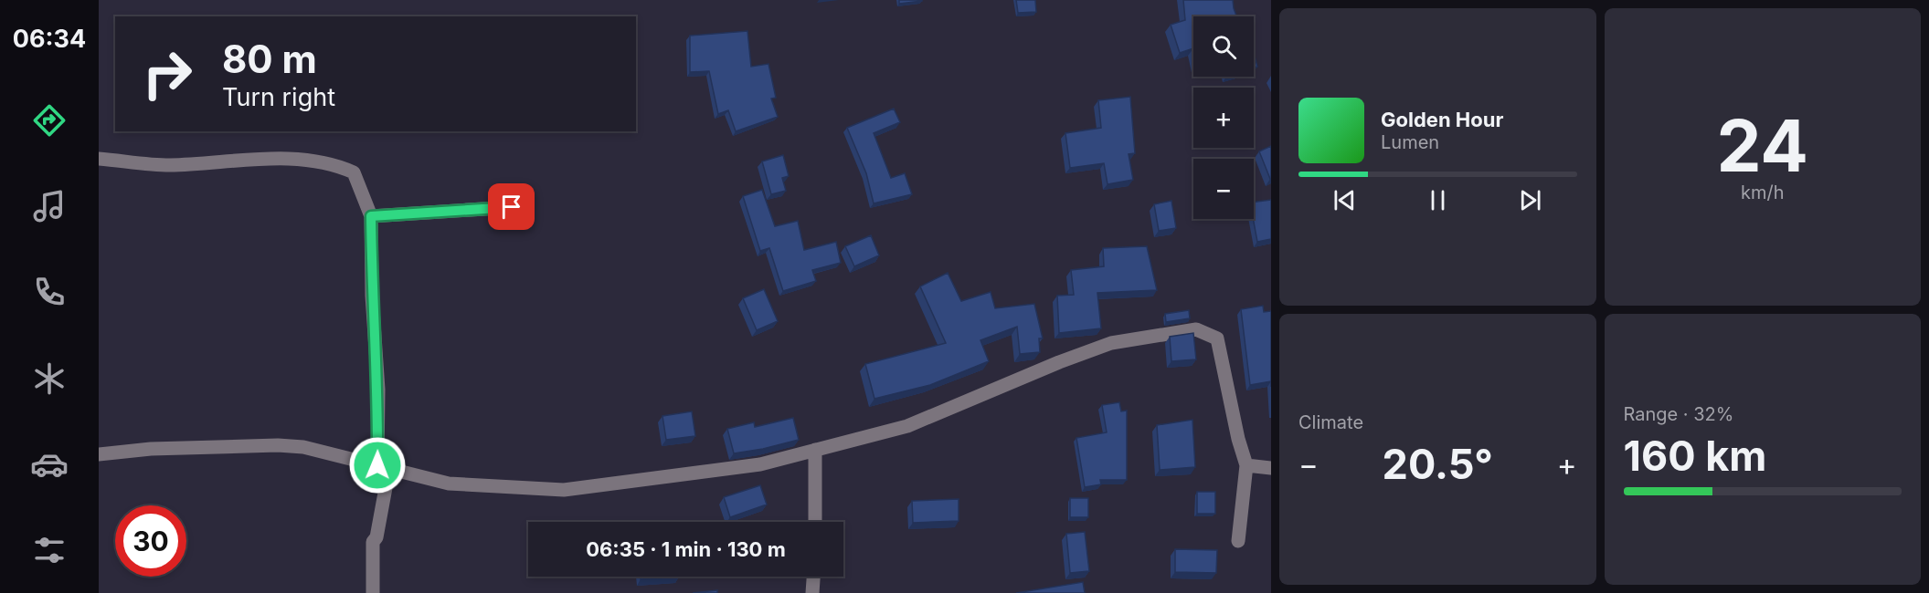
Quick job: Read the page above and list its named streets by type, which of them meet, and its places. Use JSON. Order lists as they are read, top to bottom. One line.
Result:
{"page":{"tabs":"06:34","tile":[["24","km/h"],"Climate",["Range · 32%","160 km"]],"map_buttons":["+","−"],"turn":["80 m","Turn right"],"song":["Golden Hour","Lumen"],"heat":["−","20.5°","+"],"limit":"30","trip":"06:35 · 1 min · 130 m"}}
